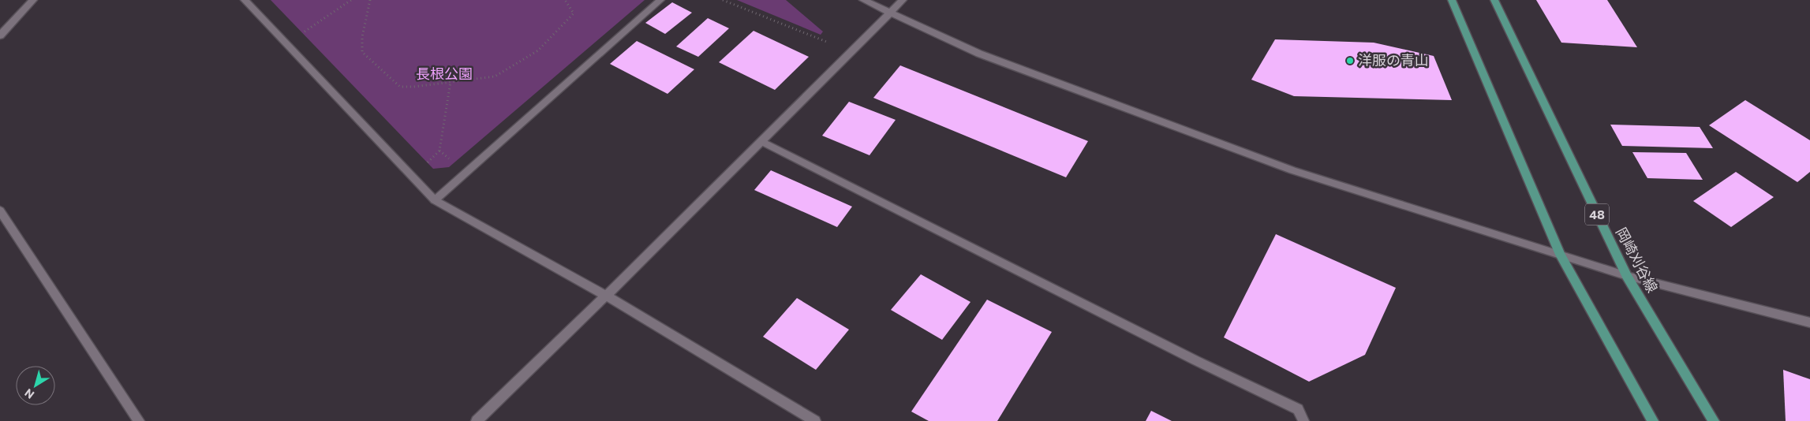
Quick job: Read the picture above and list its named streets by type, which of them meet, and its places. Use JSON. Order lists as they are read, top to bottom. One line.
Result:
{"streets":{"main road":["48","岡崎刈谷線"]},"parks":["長根公園"],"places":["洋服の青山"],"north":"bottom left"}
